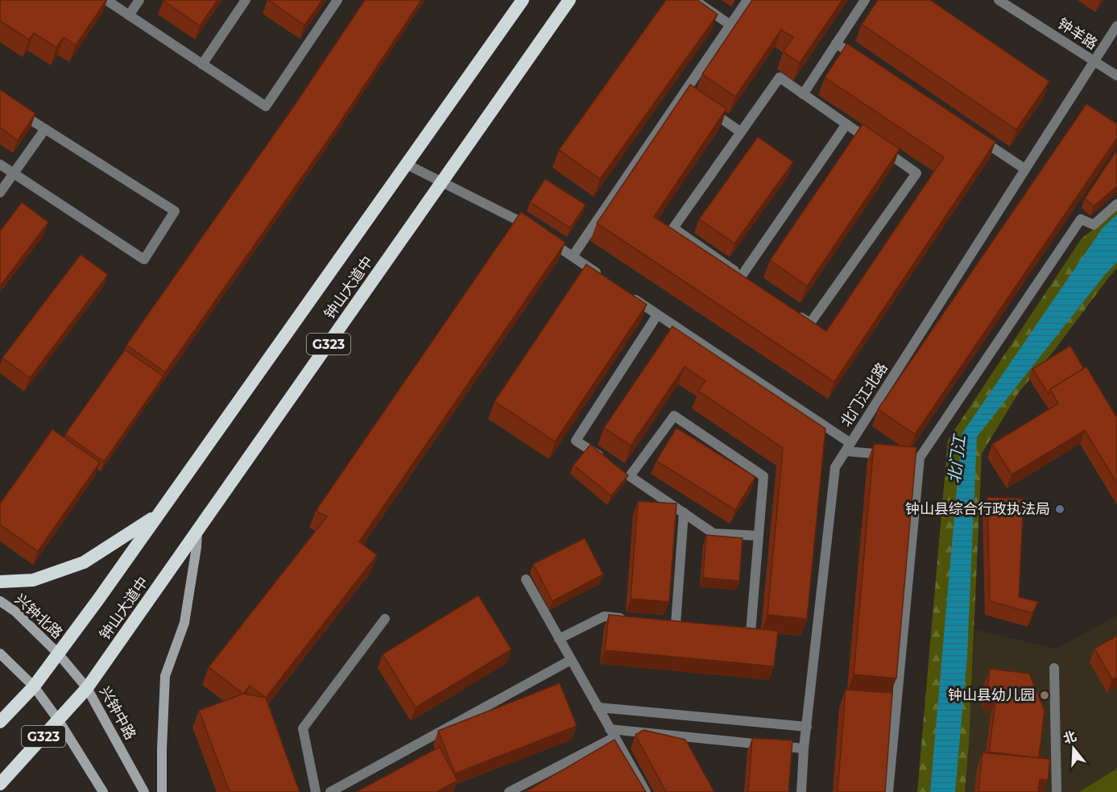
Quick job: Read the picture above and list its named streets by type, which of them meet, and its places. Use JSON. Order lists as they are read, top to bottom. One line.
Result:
{"streets":{"highway":["钟山大道中","G323"],"main road":["兴钟北路","兴钟中路"],"street":["钟羊路","北门江北路"]},"crossings":[["钟羊路","北门江北路"],["钟山大道中","G323"],["钟山大道中","兴钟北路"],["钟山大道中","兴钟中路"],["G323","兴钟北路"],["G323","兴钟中路"],["兴钟北路","兴钟中路"]],"water":["北门江"],"places":["钟山县综合行政执法局","钟山县幼儿园"],"north":"top"}
